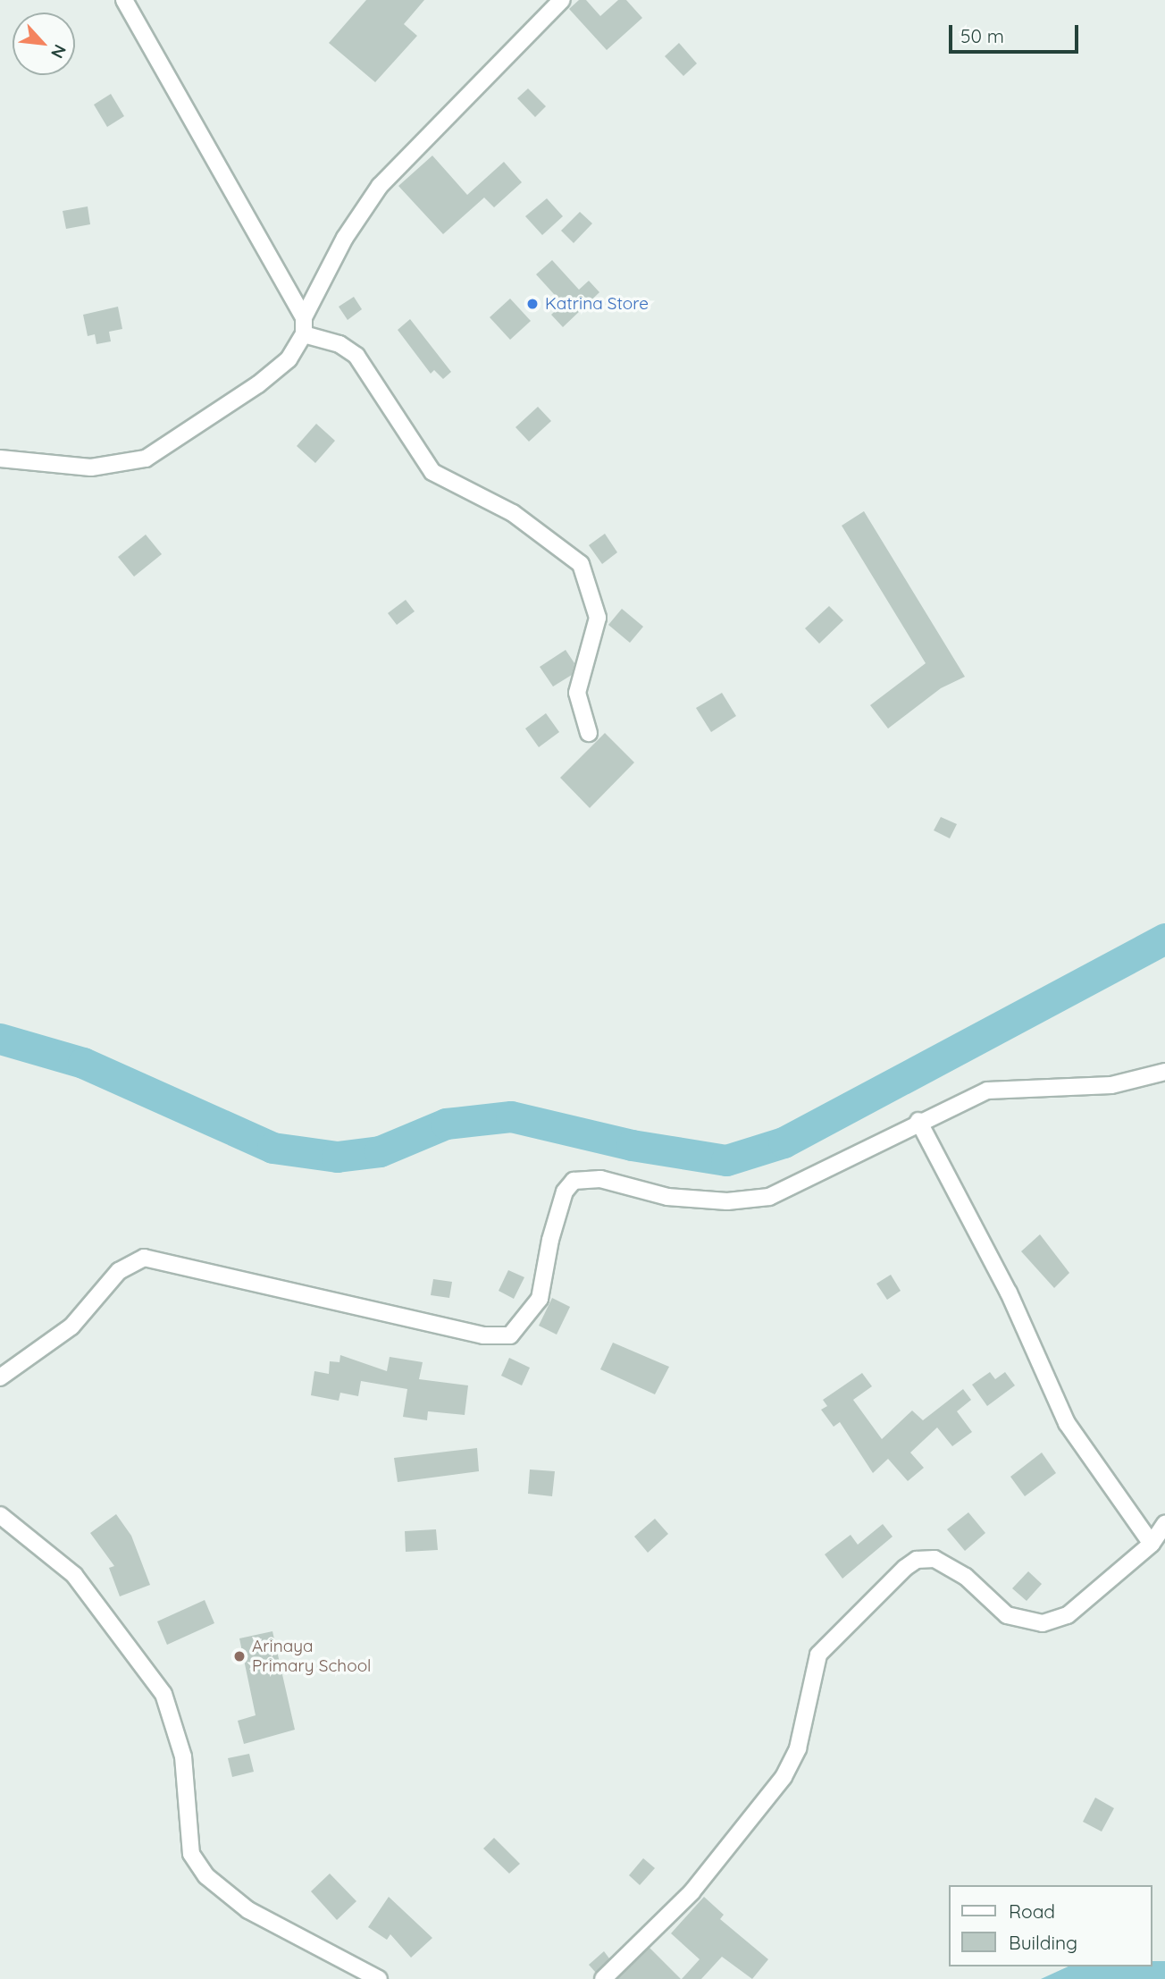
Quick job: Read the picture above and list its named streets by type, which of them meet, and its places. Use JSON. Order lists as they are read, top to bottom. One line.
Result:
{"places":["Katrina Store","Arinaya Primary School"],"legend":["Road","Building"],"scale_bar":"50 m","north":"bottom right"}
